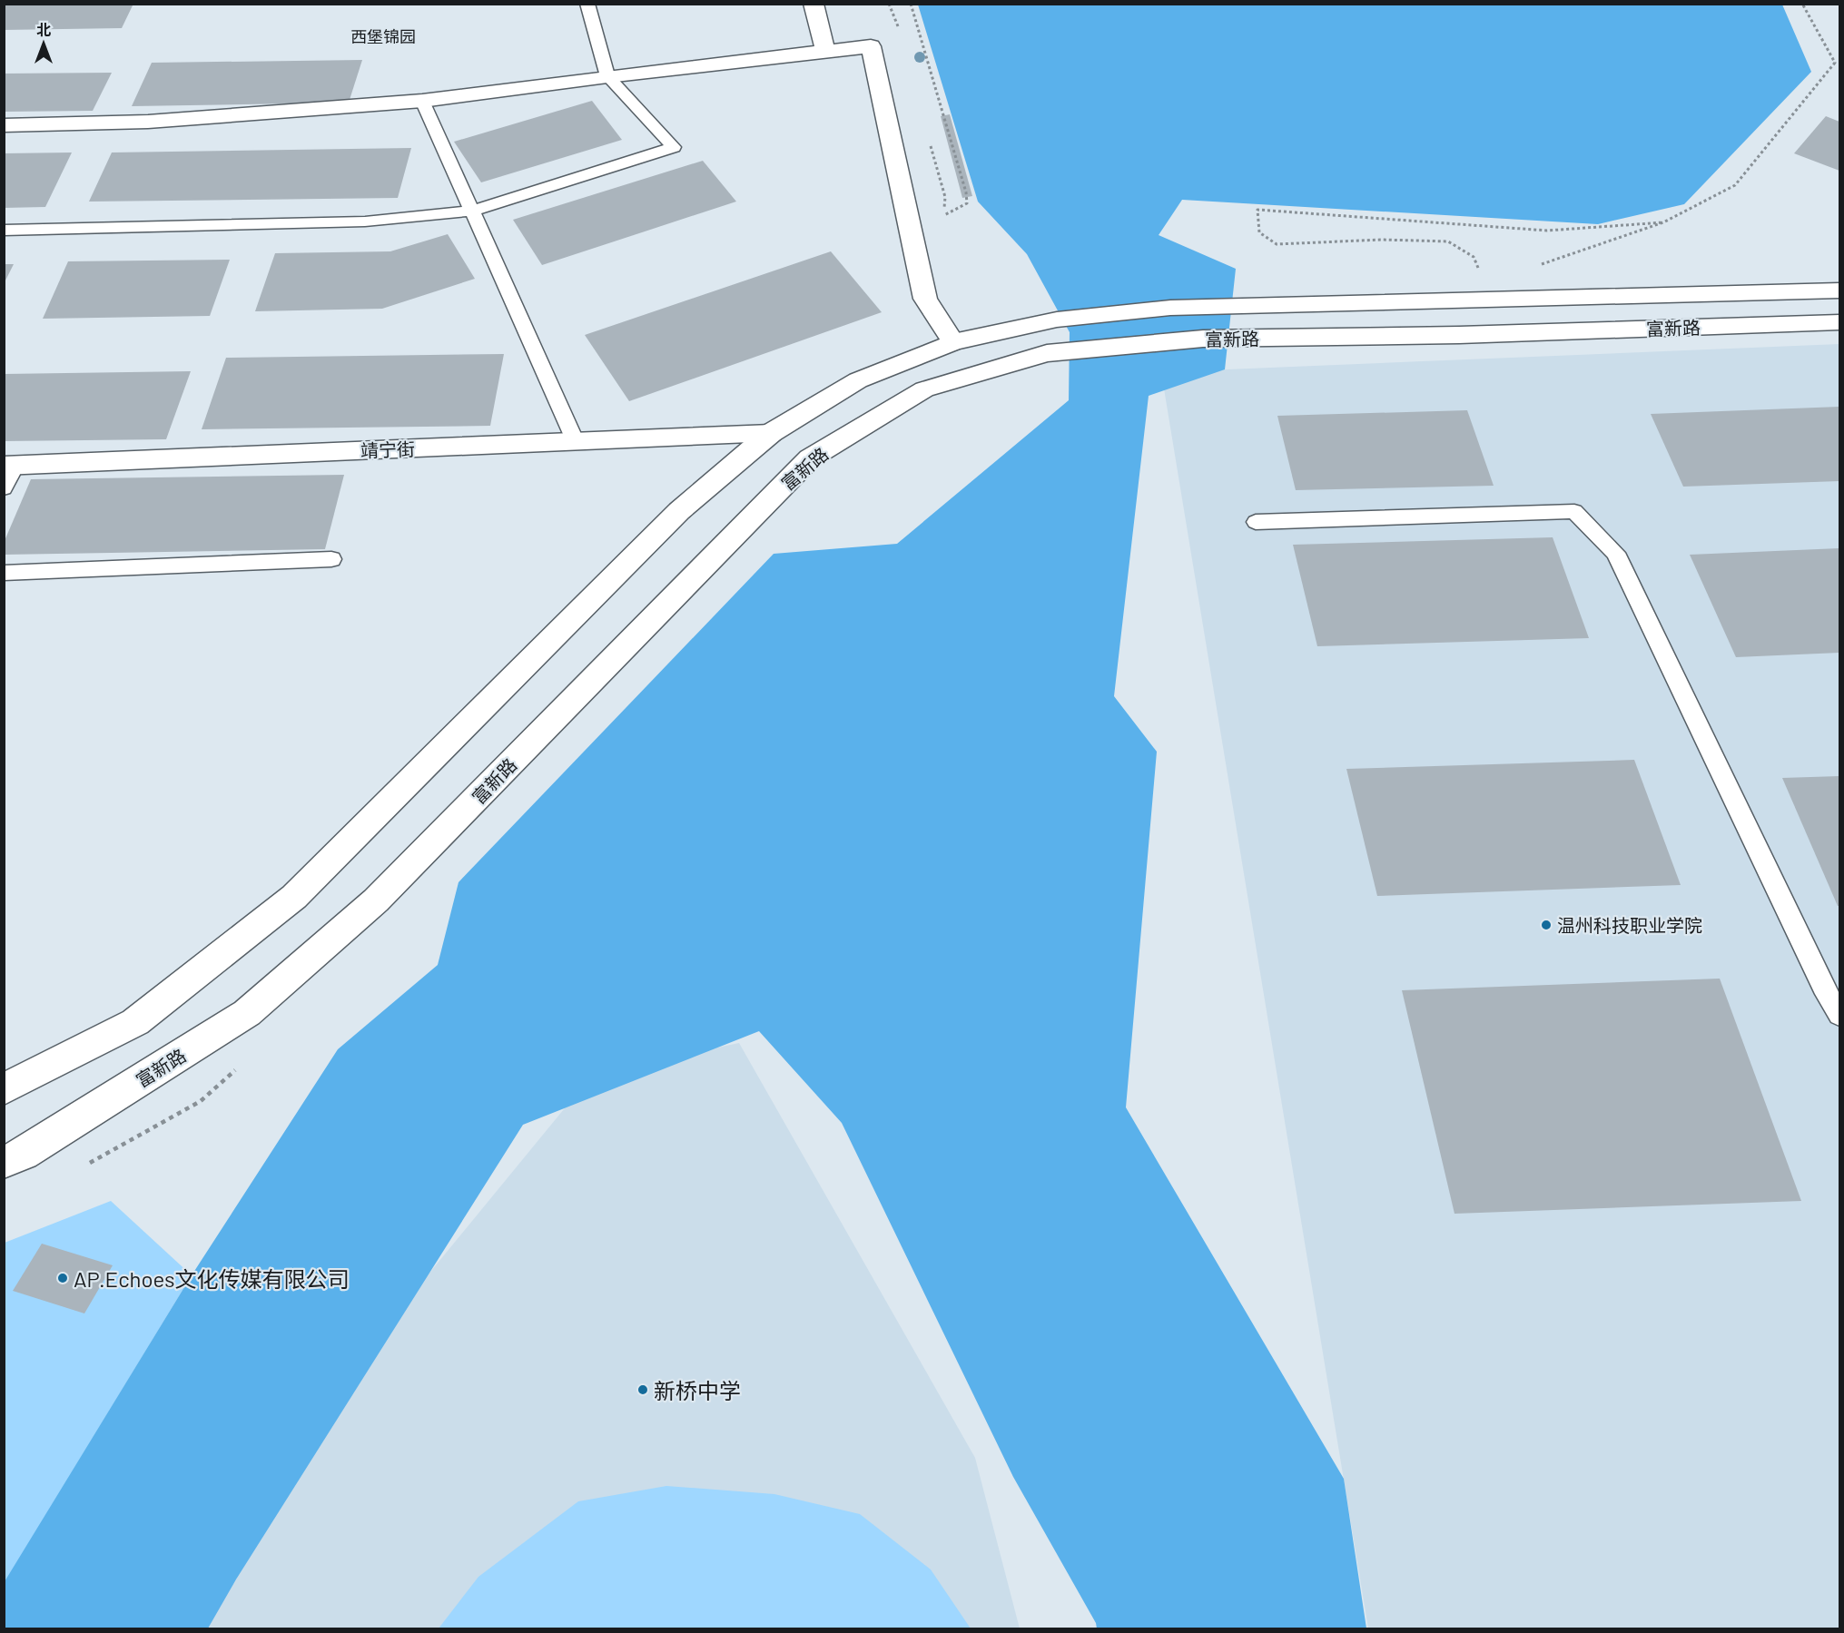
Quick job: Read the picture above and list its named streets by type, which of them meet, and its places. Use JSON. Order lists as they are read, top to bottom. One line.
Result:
{"streets":{"street":["富新路","靖宁街"]},"crossings":[["富新路","靖宁街"]],"districts":["西堡锦园"],"places":["温州科技职业学院","AP.Echoes文化传媒有限公司","新桥中学"],"north":"top"}
